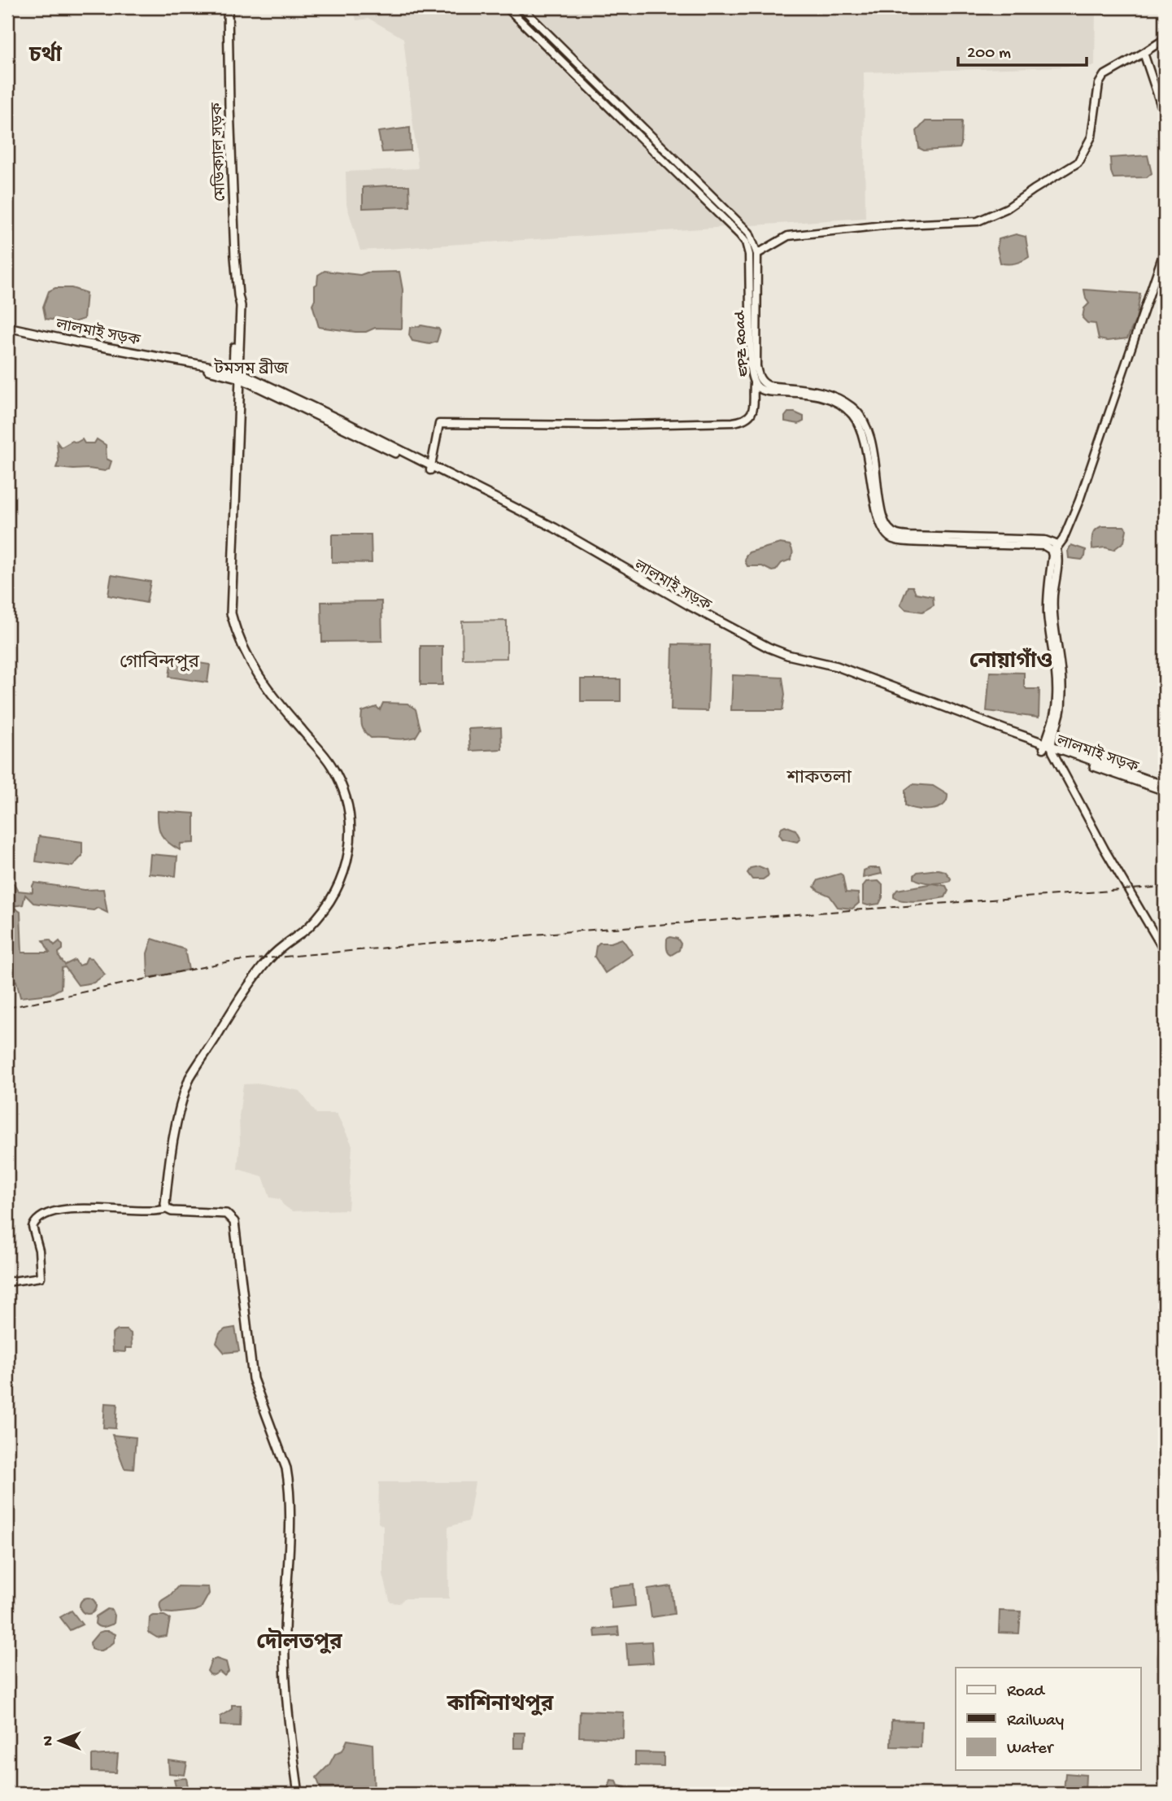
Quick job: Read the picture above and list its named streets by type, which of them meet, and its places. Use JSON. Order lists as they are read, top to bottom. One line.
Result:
{"streets":{"main road":["মেডিক্যাল সড়ক","লালমাই সড়ক","EPZ Road"]},"crossings":[["মেডিক্যাল সড়ক","লালমাই সড়ক"]],"districts":["চর্থা","টমসম ব্রীজ","নোয়াগাঁও","গোবিন্দপুর","শাকতলা","দৌলতপুর","কাশিনাথপুর"],"legend":["Road","Railway","Water"],"scale_bar":"200 m","north":"left"}
